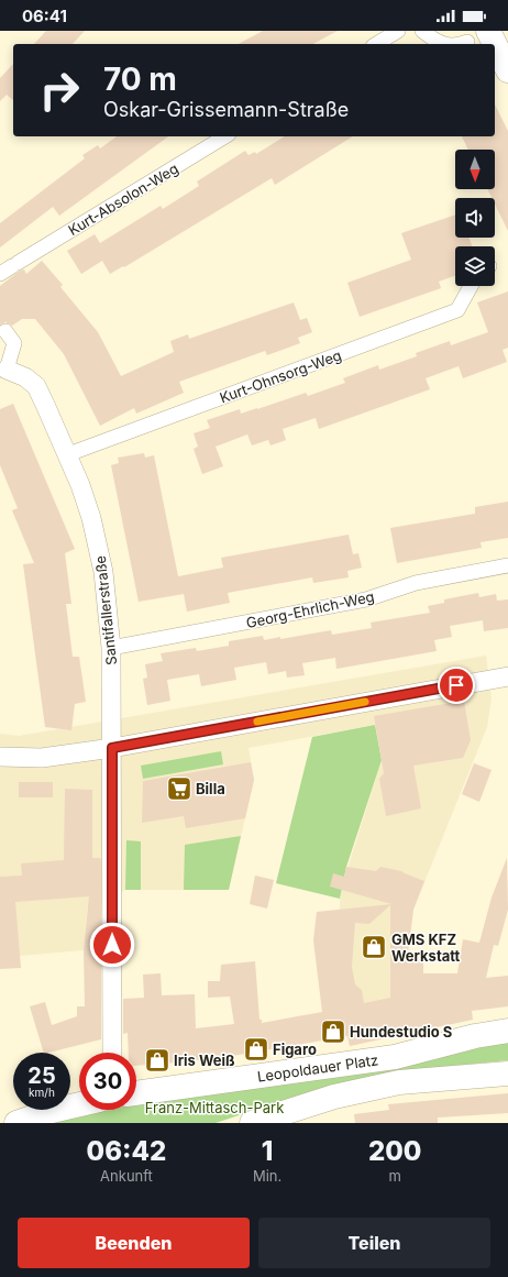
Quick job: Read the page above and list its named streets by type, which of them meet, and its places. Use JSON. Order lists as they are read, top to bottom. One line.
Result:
{"streets":{"street":["Kurt-Absolon-Weg","Kurt-Ohnsorg-Weg","Georg-Ehrlich-Weg","Santifallerstraße","Leopoldauer Platz"]},"crossings":[["Kurt-Ohnsorg-Weg","Santifallerstraße"],["Georg-Ehrlich-Weg","Santifallerstraße"]],"parks":["Franz-Mittasch-Park"],"places":{"supermarket":["Billa"],"shop":["GMS KFZ Werkstatt","Hundestudio S","Figaro","Iris Weiß"]},"north":"bottom","page":{"status":"06:41","turn":["70 m","Oskar-Grissemann-Straße"],"speed":"25 km/h","limit":"30","eta":["06:42","Ankunft","1","Min.","200","m"],"buttons":["Beenden","Teilen"]}}
